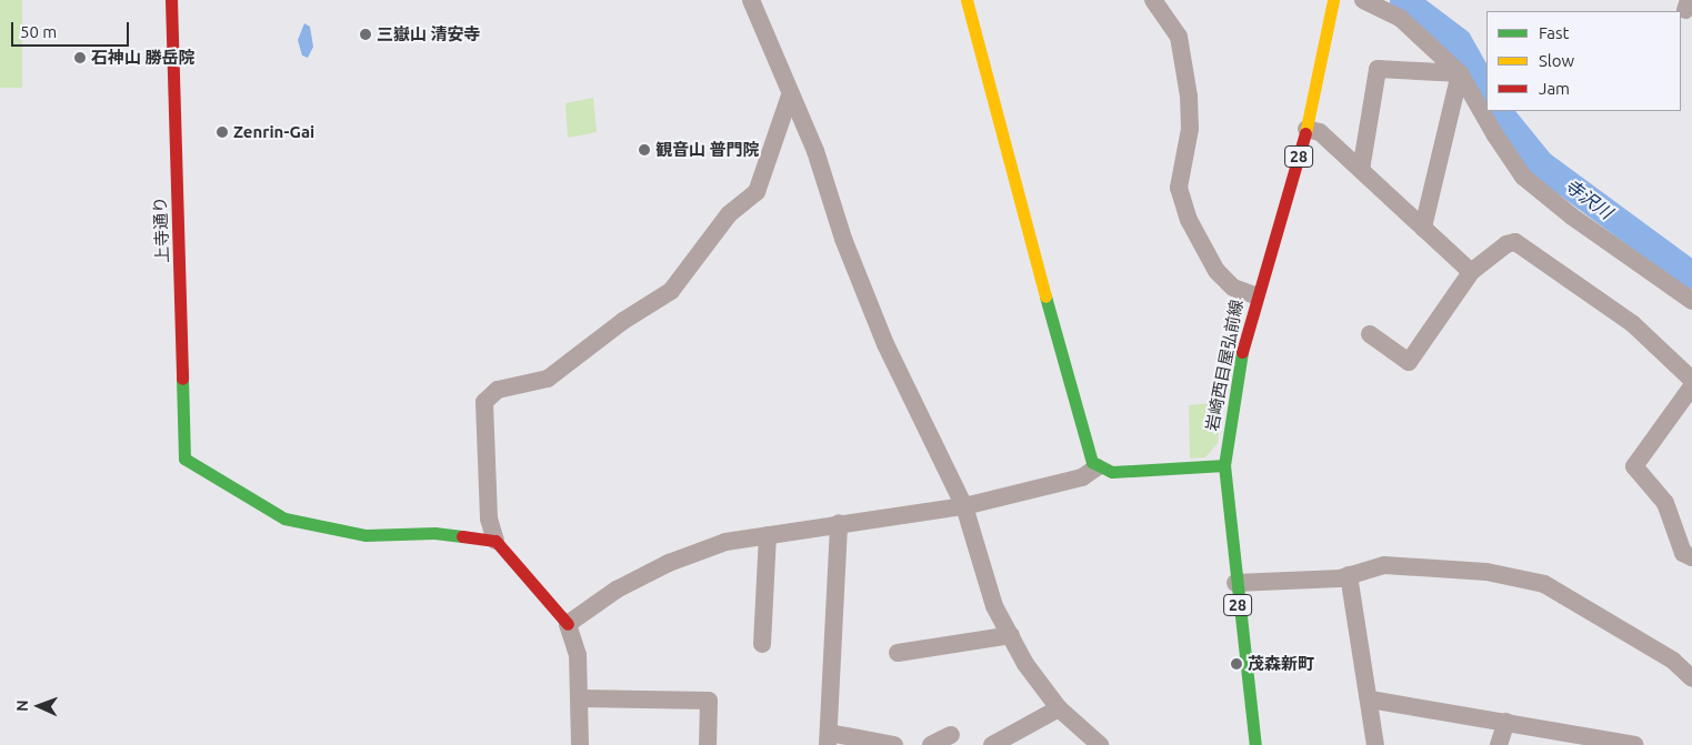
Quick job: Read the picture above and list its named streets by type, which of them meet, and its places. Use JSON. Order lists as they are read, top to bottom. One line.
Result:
{"streets":{"street":["28","上寺通り","岩崎西目屋弘前線"]},"water":["寺沢川"],"places":["三嶽山 清安寺","石神山 勝岳院","Zenrin-Gai","観音山 普門院","茂森新町"],"legend":["Fast","Slow","Jam"],"scale_bar":"50 m","north":"left"}
